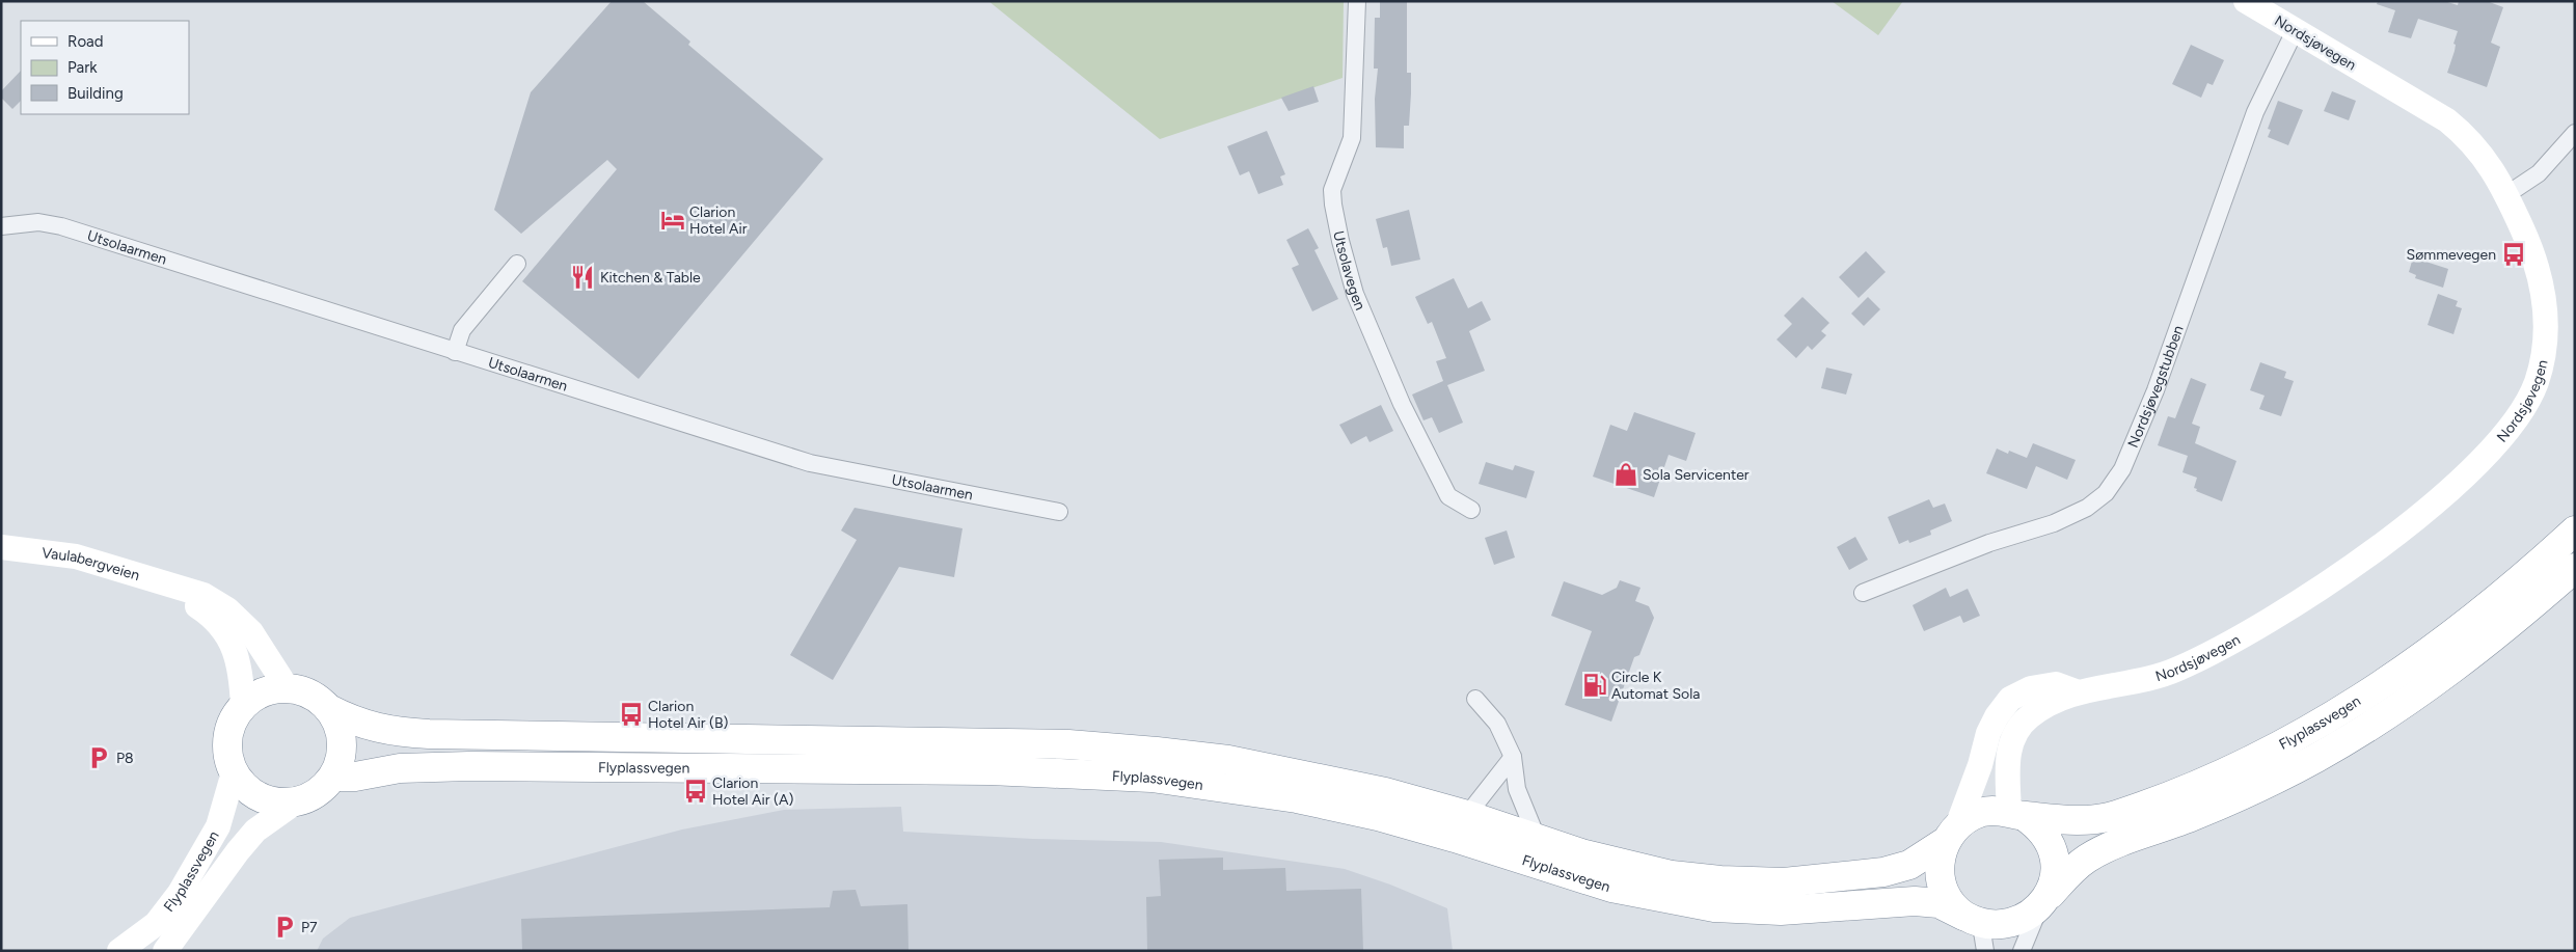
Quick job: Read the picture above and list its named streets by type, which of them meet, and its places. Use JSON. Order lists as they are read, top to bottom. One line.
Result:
{"streets":{"highway":["Flyplassvegen"],"street":["Nordsjøvegen","Utsolaarmen","Utsolavegen","Nordsjøvegstubben","Vaulabergveien"]},"crossings":[["Nordsjøvegen","Nordsjøvegstubben"],["Nordsjøvegen","Flyplassvegen"],["Vaulabergveien","Flyplassvegen"]],"places":{"hotel":["Clarion Hotel Air"],"bus stop":["Sømmevegen","Clarion Hotel Air (B)","Clarion Hotel Air (A)"],"restaurant":["Kitchen & Table"],"shop":["Sola Servicenter"],"fuel station":["Circle K Automat Sola"],"parking":["P8","P7"]},"legend":["Road","Park","Building"]}
